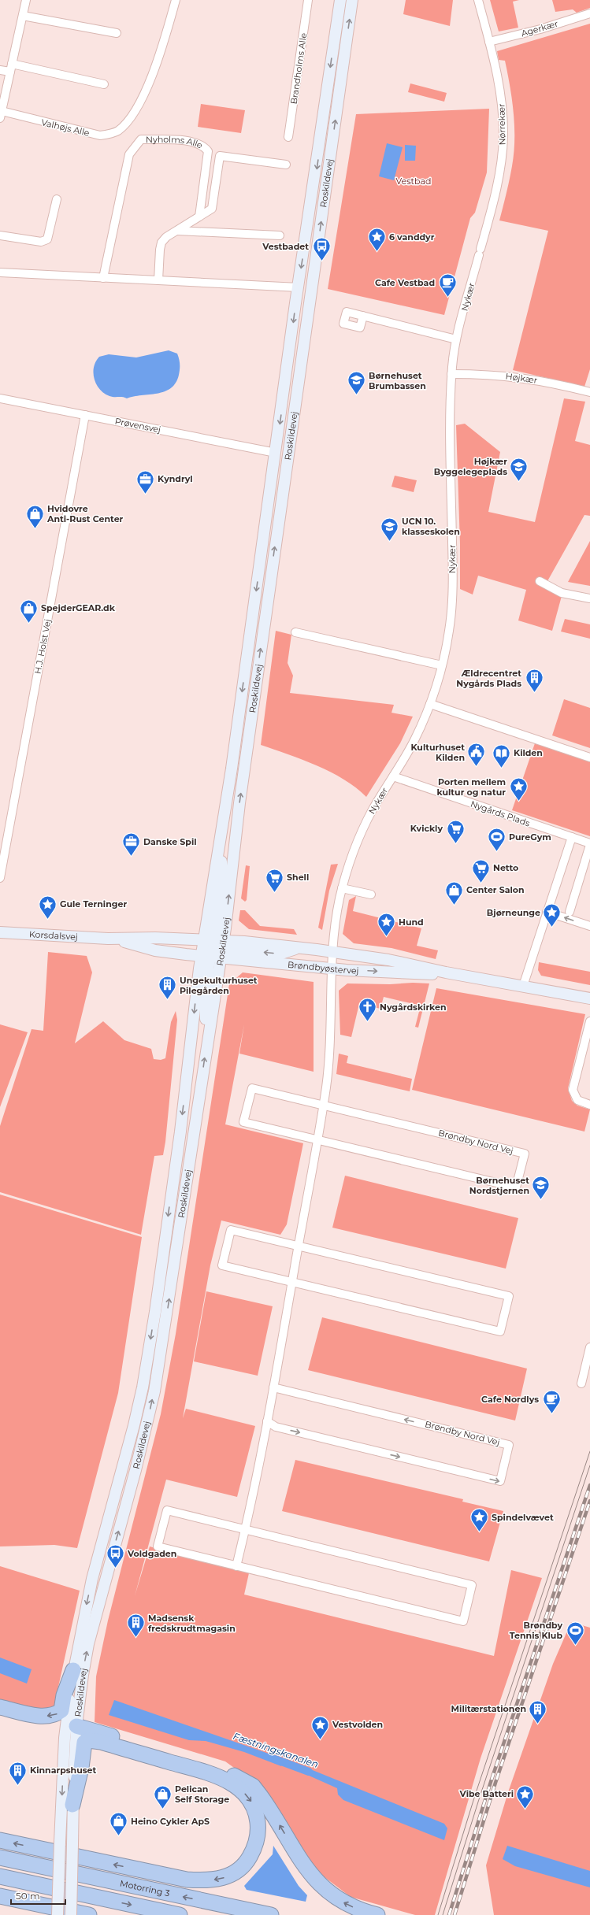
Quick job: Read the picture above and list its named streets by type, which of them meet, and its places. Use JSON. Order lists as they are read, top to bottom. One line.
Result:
{"streets":{"highway":["Motorring 3"],"main road":["Roskildevej","Korsdalsvej","Brøndbyøstervej"],"street":["Agerkær","Brandholms Alle","Nørrekær","Valhøjs Alle","Nyholms Alle","Nykær","Højkær","Prøvensvej","H.J. Holst Vej","Nygårds Plads","Brøndby Nord Vej"]},"crossings":[["Agerkær","Nørrekær"],["Nørrekær","Nykær"],["Roskildevej","Prøvensvej"],["Roskildevej","Korsdalsvej"],["Roskildevej","Brøndbyøstervej"],["Nykær","Højkær"],["Nykær","Nygårds Plads"],["Nykær","Brøndbyøstervej"],["Prøvensvej","H.J. Holst Vej"],["Korsdalsvej","Brøndbyøstervej"]],"water":["Fæstningskanalen"],"parks":["Vestbad"],"places":{"place":["6 vanddyr","Porten mellem kultur og natur","Gule Terninger","Bjørneunge","Hund","Spindelvævet","Vestvolden","Vibe Batteri"],"bus stop":["Vestbadet","Voldgaden"],"cafe":["Cafe Vestbad","Cafe Nordlys"],"school or university":["Børnehuset Brumbassen","Højkær Byggelegeplads","UCN 10. klasseskolen","Børnehuset Nordstjernen"],"office":["Kyndryl","Danske Spil"],"shop":["Hvidovre Anti-Rust Center","SpejderGEAR.dk","Center Salon","Pelican Self Storage","Heino Cykler ApS"],"building":["Ældrecentret Nygårds Plads","Ungekulturhuset Pilegården","Madsensk fredskrudtmagasin","Militærstationen","Kinnarpshuset"],"public building":["Kulturhuset Kilden"],"library":["Kilden"],"supermarket":["Kvickly","Netto","Shell"],"sports":["PureGym","Brøndby Tennis Klub"],"church":["Nygårdskirken"]},"scale_bar":"50 m"}
